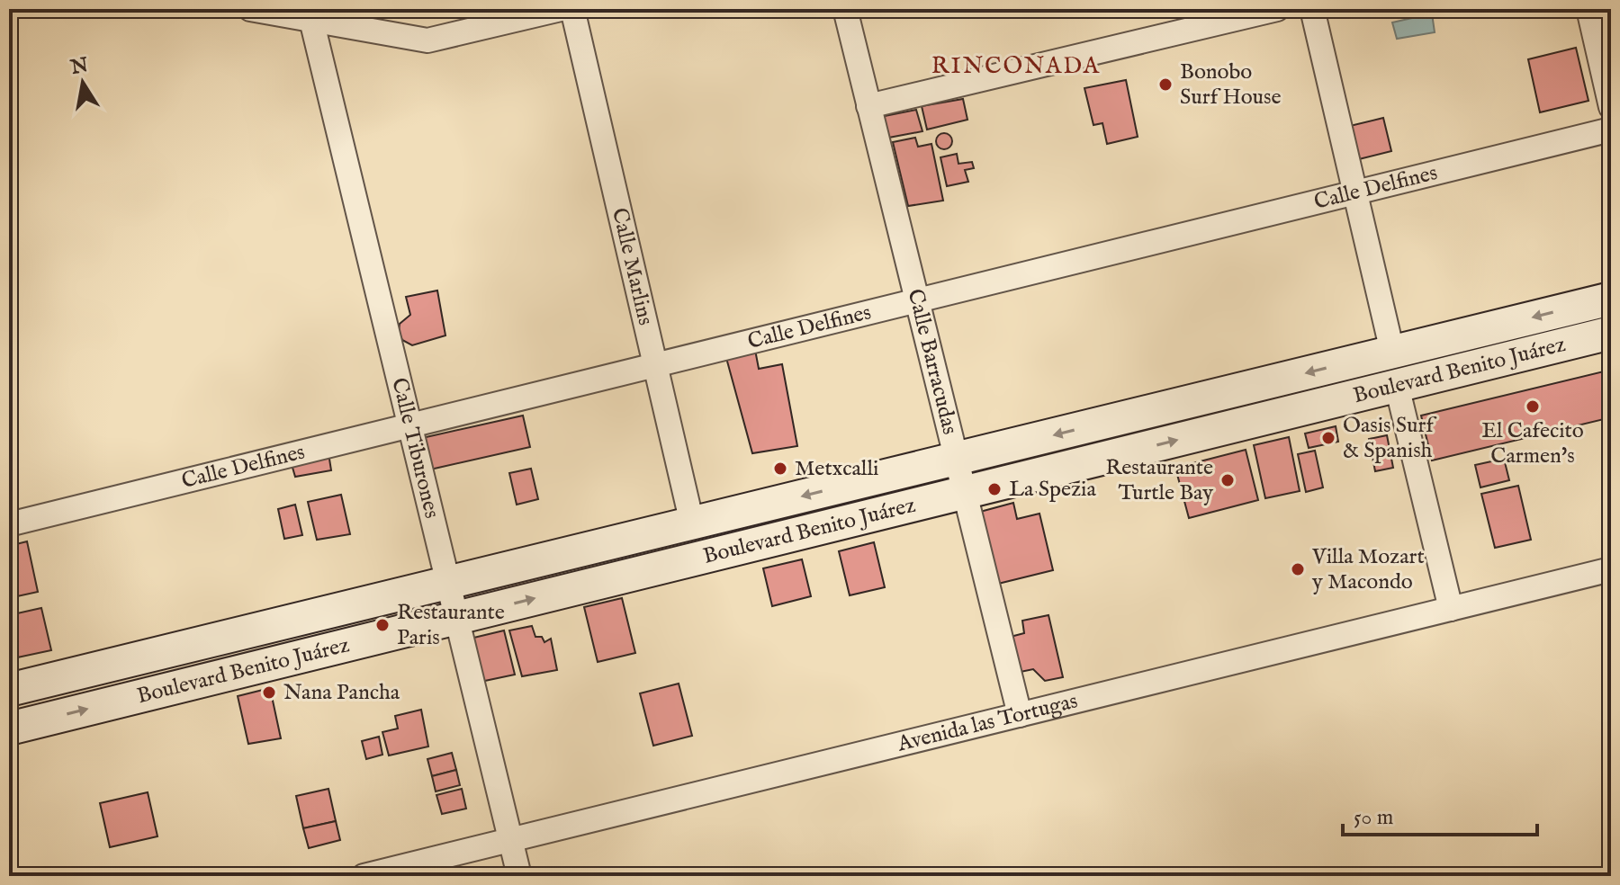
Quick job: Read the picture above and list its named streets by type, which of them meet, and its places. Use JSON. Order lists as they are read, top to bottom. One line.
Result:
{"streets":{"street":["Calle Delfines","Calle Marlins","Calle Barracudas","Boulevard Benito Juárez","Calle Tiburones","Avenida las Tortugas"]},"crossings":[["Calle Delfines","Calle Marlins"],["Calle Delfines","Calle Barracudas"],["Calle Delfines","Calle Tiburones"],["Calle Marlins","Boulevard Benito Juárez"],["Calle Barracudas","Boulevard Benito Juárez"],["Calle Barracudas","Avenida las Tortugas"],["Boulevard Benito Juárez","Calle Tiburones"],["Calle Tiburones","Avenida las Tortugas"]],"districts":["RINCONADA"],"places":["Bonobo Surf House","El Cafecito Carmen's","Oasis Surf & Spanish","Metxcalli","Restaurante Turtle Bay","La Spezia","Villa Mozart y Macondo","Restaurante Paris","Nana Pancha"],"scale_bar":"50 m","north":"top"}
